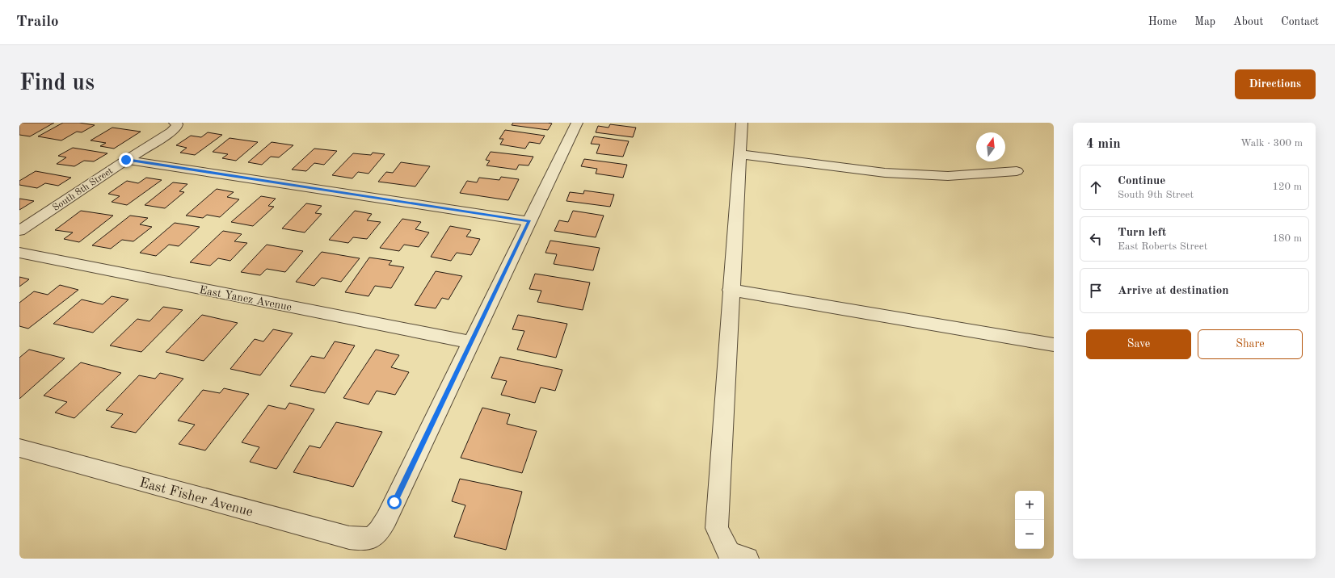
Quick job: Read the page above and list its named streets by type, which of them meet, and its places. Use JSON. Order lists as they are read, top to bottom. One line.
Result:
{"streets":{"street":["South 8th Street","East Yanez Avenue","East Fisher Avenue"]},"crossings":[["East Yanez Avenue","East Fisher Avenue"]],"north":"top","page":{"header":"Trailo","nav":["Home","Map","About","Contact"],"buttons":["Directions",["Save","Share"]],"title":"Find us","heading":["4 min","Walk · 300 m"],"list":[["Continue","South 9th Street","120 m"],["Turn left","East Roberts Street","180 m"],"Arrive at destination"],"map_buttons":["+","−"]}}
